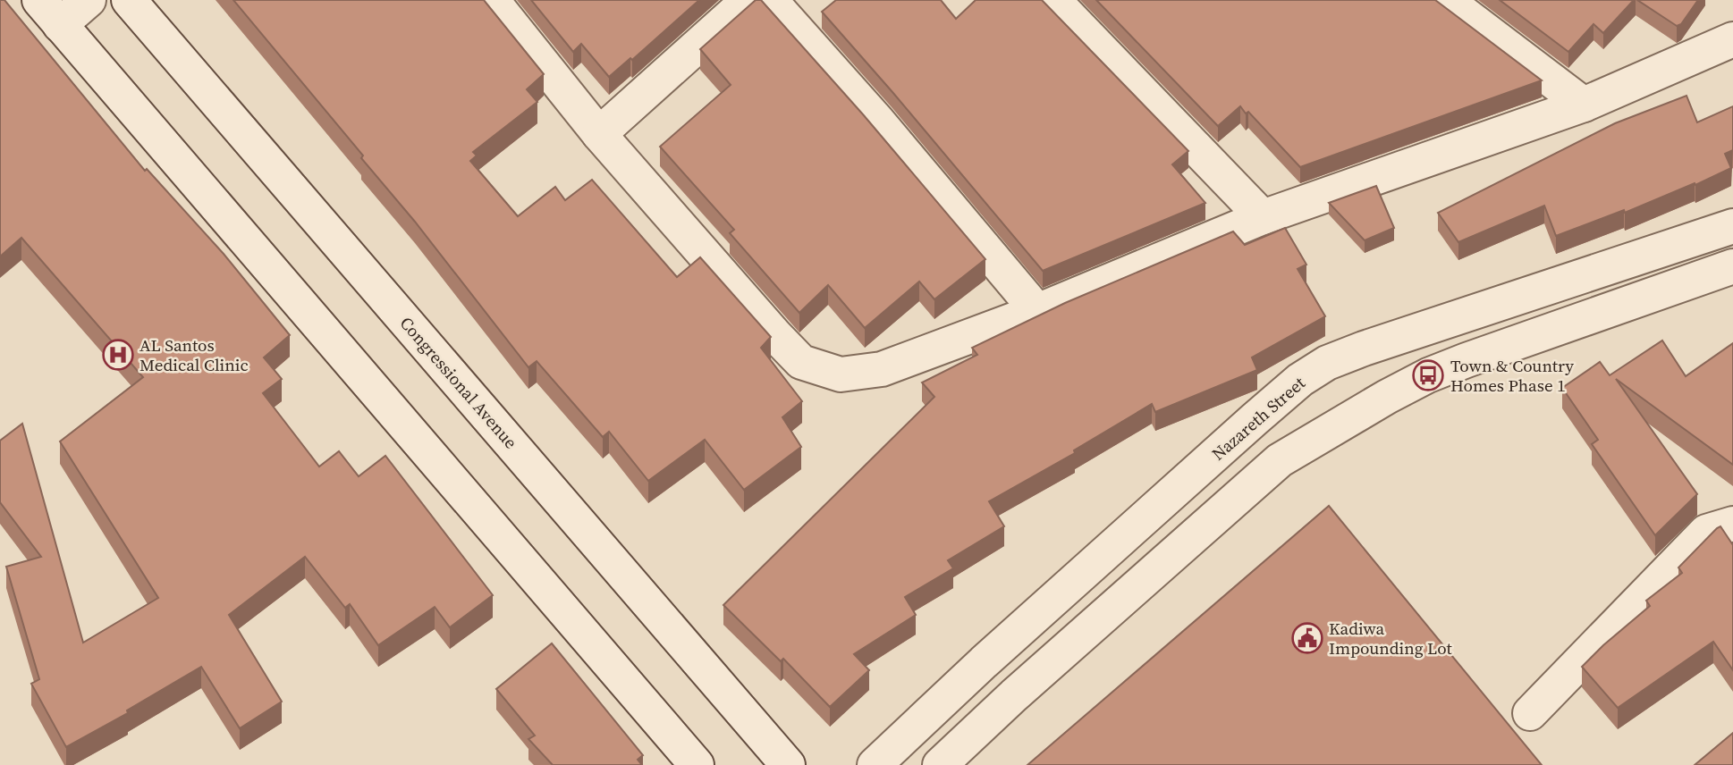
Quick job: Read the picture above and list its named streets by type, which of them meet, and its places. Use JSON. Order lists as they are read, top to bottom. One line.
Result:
{"streets":{"street":["Congressional Avenue","Nazareth Street"]},"places":{"hospital":["AL Santos Medical Clinic"],"bus stop":["Town & Country Homes Phase 1"],"public building":["Kadiwa Impounding Lot"]}}
